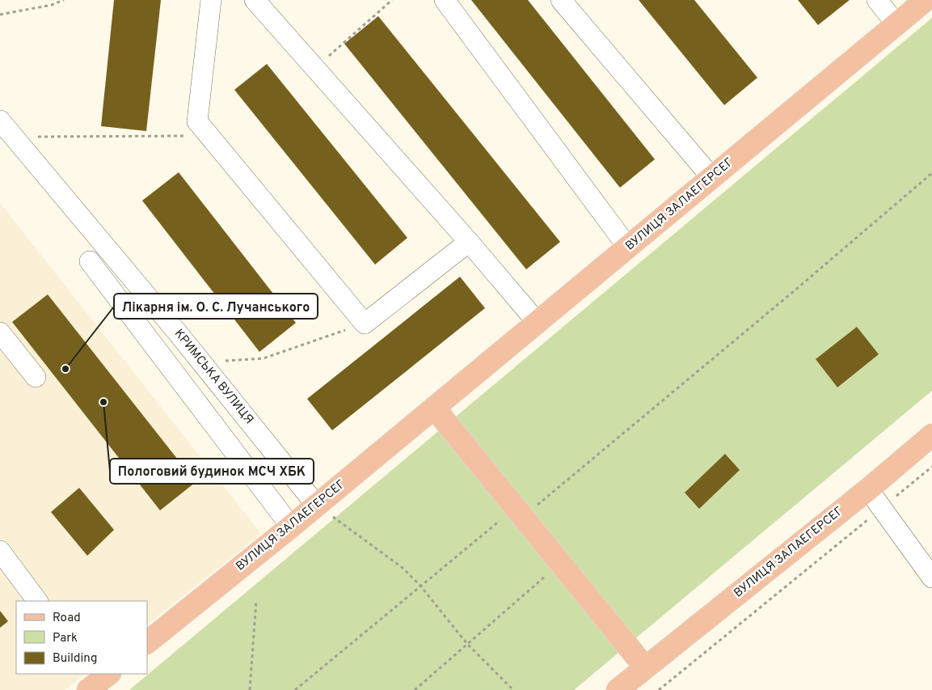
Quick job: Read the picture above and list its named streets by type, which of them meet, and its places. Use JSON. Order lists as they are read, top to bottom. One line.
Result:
{"streets":{"main road":["ВУЛИЦЯ ЗАЛАЕГЕРСЕГ"],"street":["КРИМСЬКА ВУЛИЦЯ"]},"crossings":[["ВУЛИЦЯ ЗАЛАЕГЕРСЕГ","КРИМСЬКА ВУЛИЦЯ"]],"places":["Лікарня ім. О. С. Лучанського","Пологовий будинок МСЧ ХБК"],"legend":["Road","Park","Building"]}
